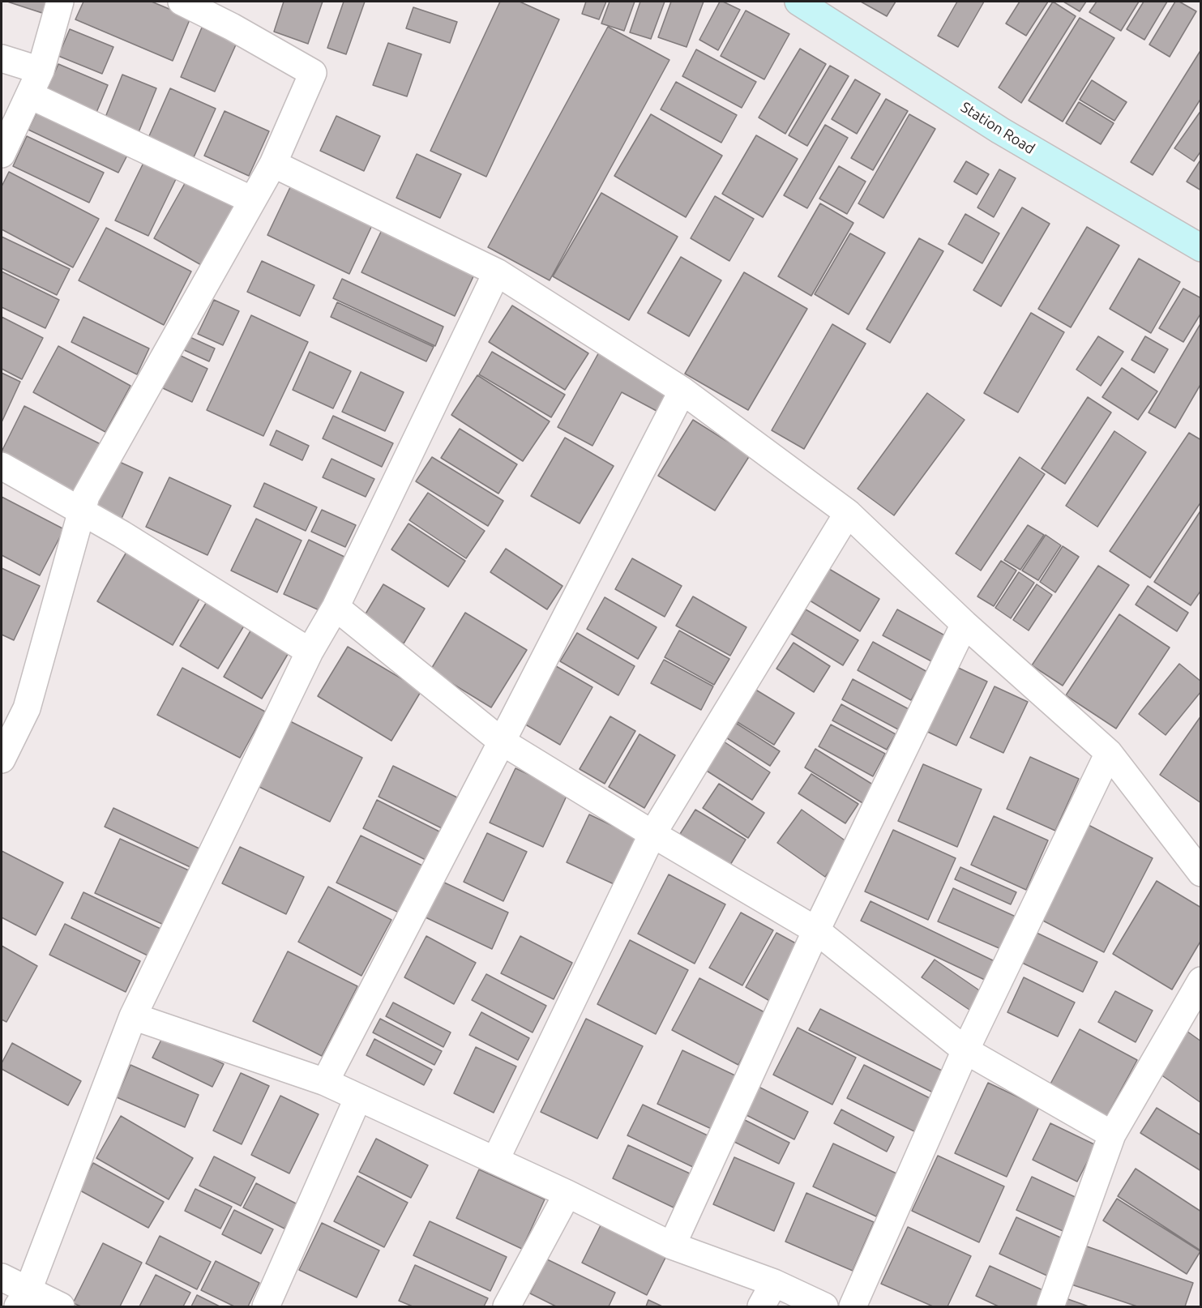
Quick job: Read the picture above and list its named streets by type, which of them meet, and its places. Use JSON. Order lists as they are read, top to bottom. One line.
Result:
{"streets":{"main road":["Station Road"]}}
